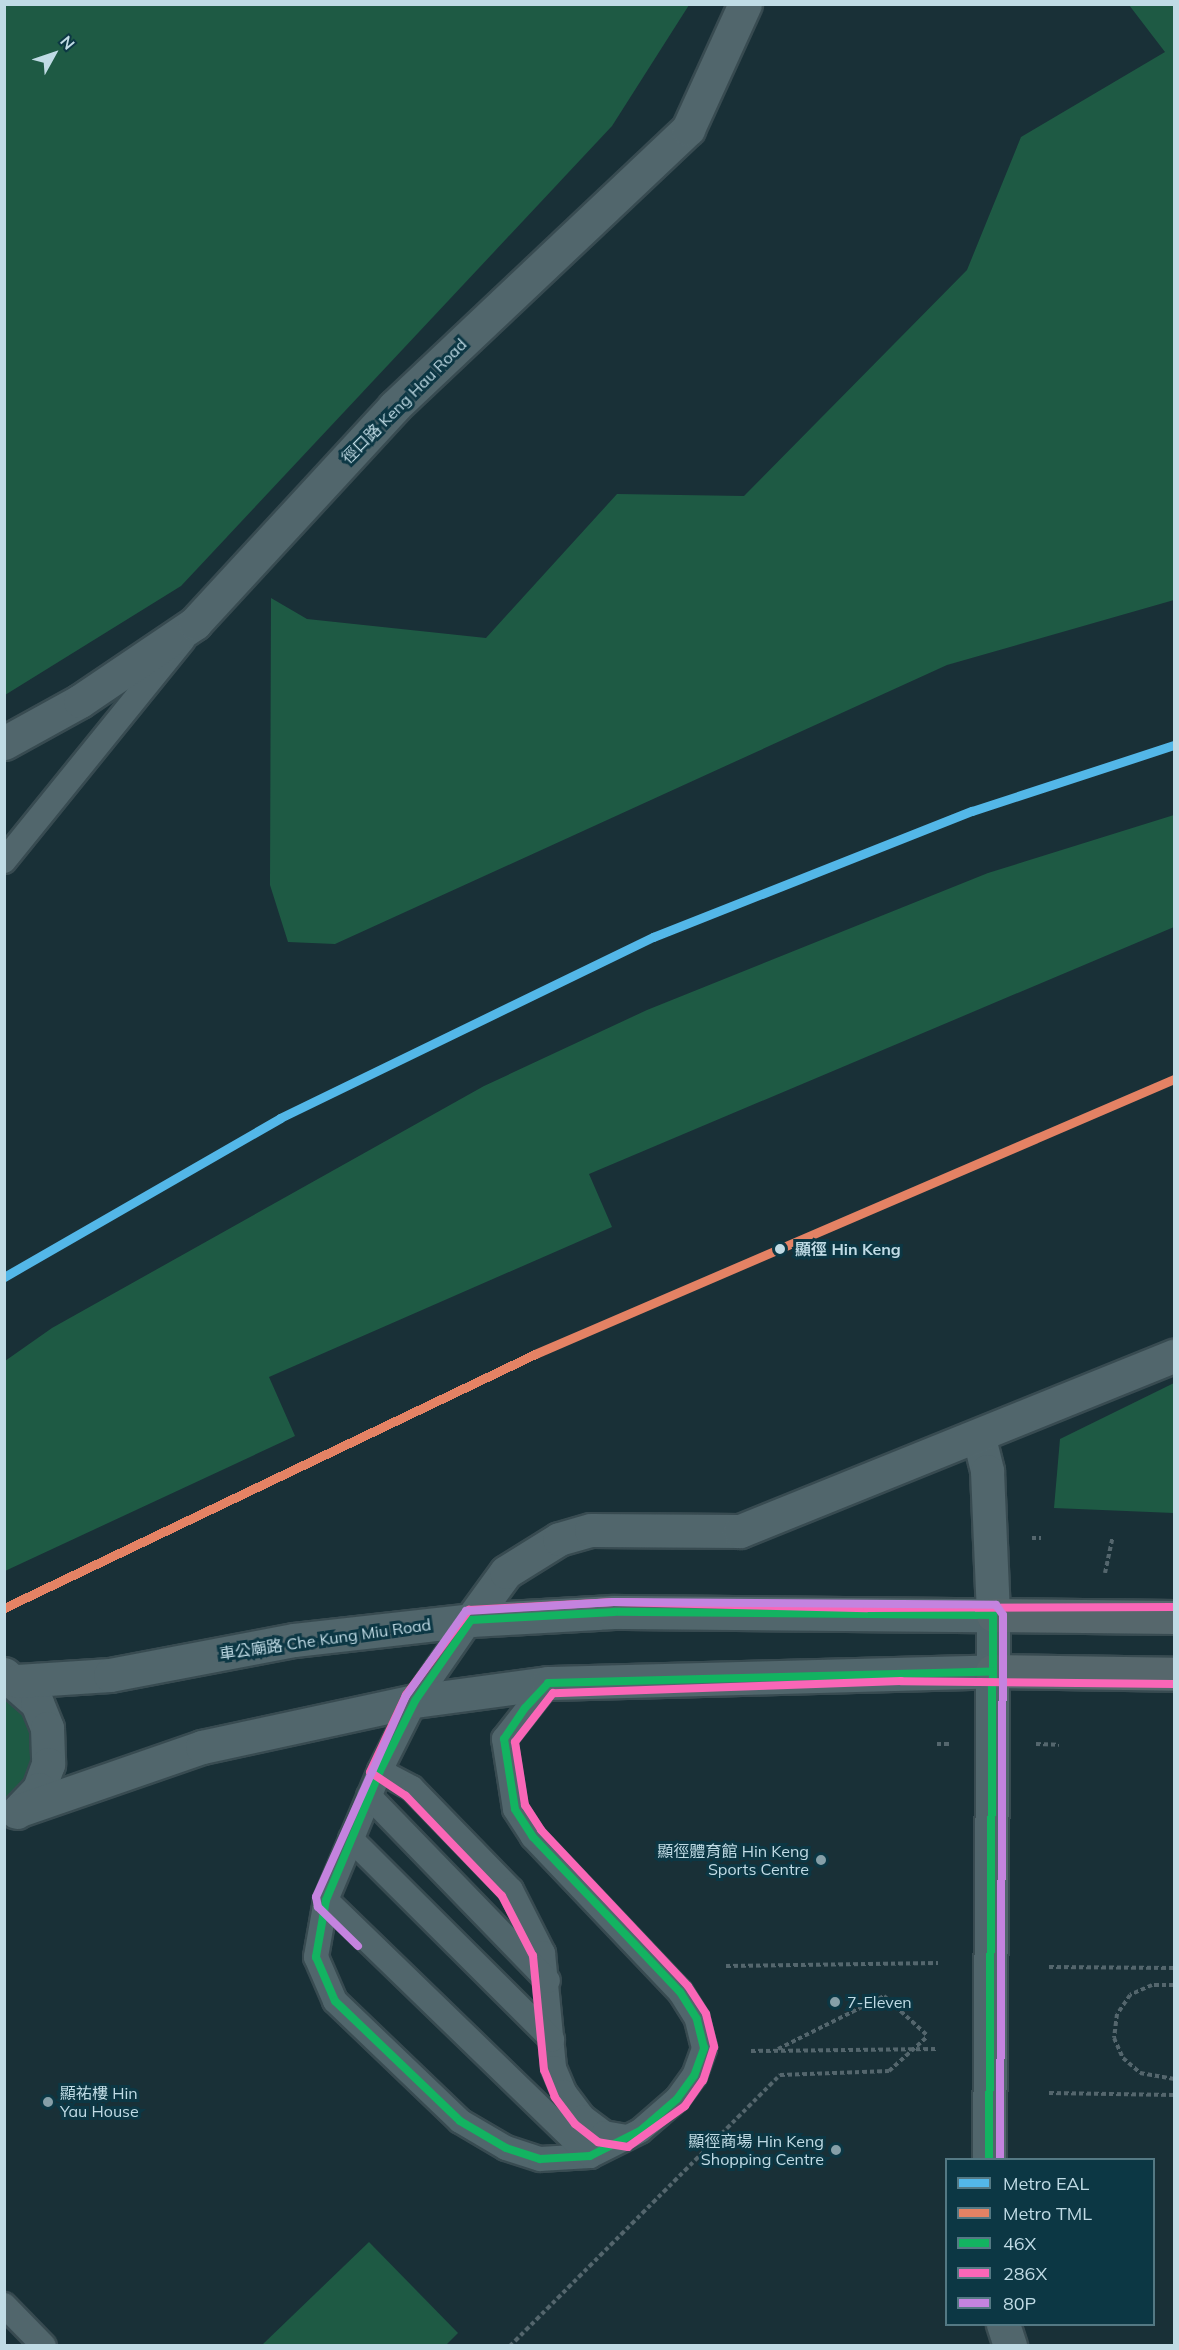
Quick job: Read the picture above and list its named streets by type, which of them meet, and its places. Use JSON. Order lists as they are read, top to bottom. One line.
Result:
{"streets":{"main road":["車公廟路 Che Kung Miu Road"],"street":["徑口路 Keng Hau Road"]},"places":["顯徑 Hin Keng","顯徑體育館 Hin Keng Sports Centre","7-Eleven","顯祐樓 Hin Yau House","顯徑商場 Hin Keng Shopping Centre"],"lines":["metro line EAL","metro line TML","transit line 286X","transit line 80P","transit line 46X"],"legend":["Metro EAL","Metro TML","46X","286X","80P"],"north":"top right"}
